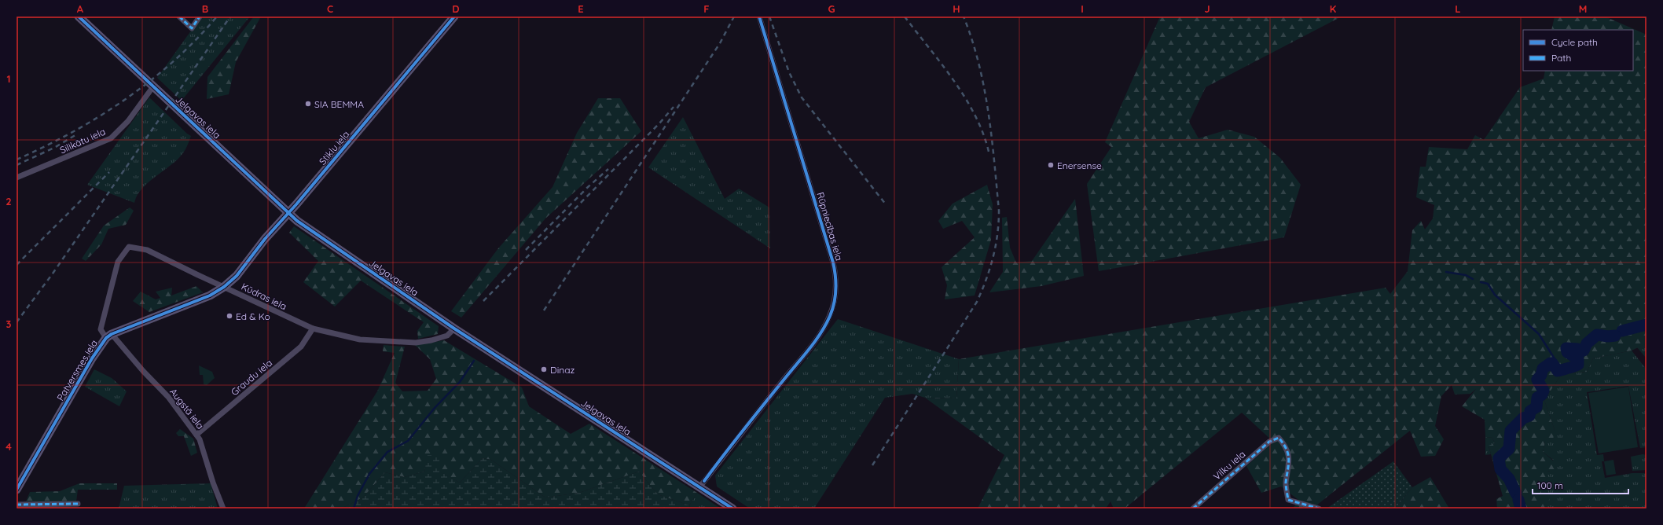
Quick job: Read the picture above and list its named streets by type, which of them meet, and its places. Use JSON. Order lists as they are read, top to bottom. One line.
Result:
{"streets":{"street":["Jelgavas iela","Silikātu iela","Stiklu iela","Rūpniecības iela","Kūdras iela","Patversmes iela","Graudu iela","Augstā iela","Vilku iela"]},"crossings":[["Jelgavas iela","Silikātu iela"],["Jelgavas iela","Stiklu iela"],["Jelgavas iela","Rūpniecības iela"],["Jelgavas iela","Kūdras iela"],["Stiklu iela","Kūdras iela"],["Kūdras iela","Patversmes iela"],["Kūdras iela","Graudu iela"],["Kūdras iela","Augstā iela"],["Patversmes iela","Augstā iela"],["Graudu iela","Augstā iela"]],"places":["SIA BEMMA","Enersense","Ed & Ko","Dinaz"],"legend":["Cycle path","Path"],"scale_bar":"100 m","grid":{"columns":["A","B","C","D","E","F","G","H","I","J","K","L","M"],"rows":["1","2","3","4"]}}
